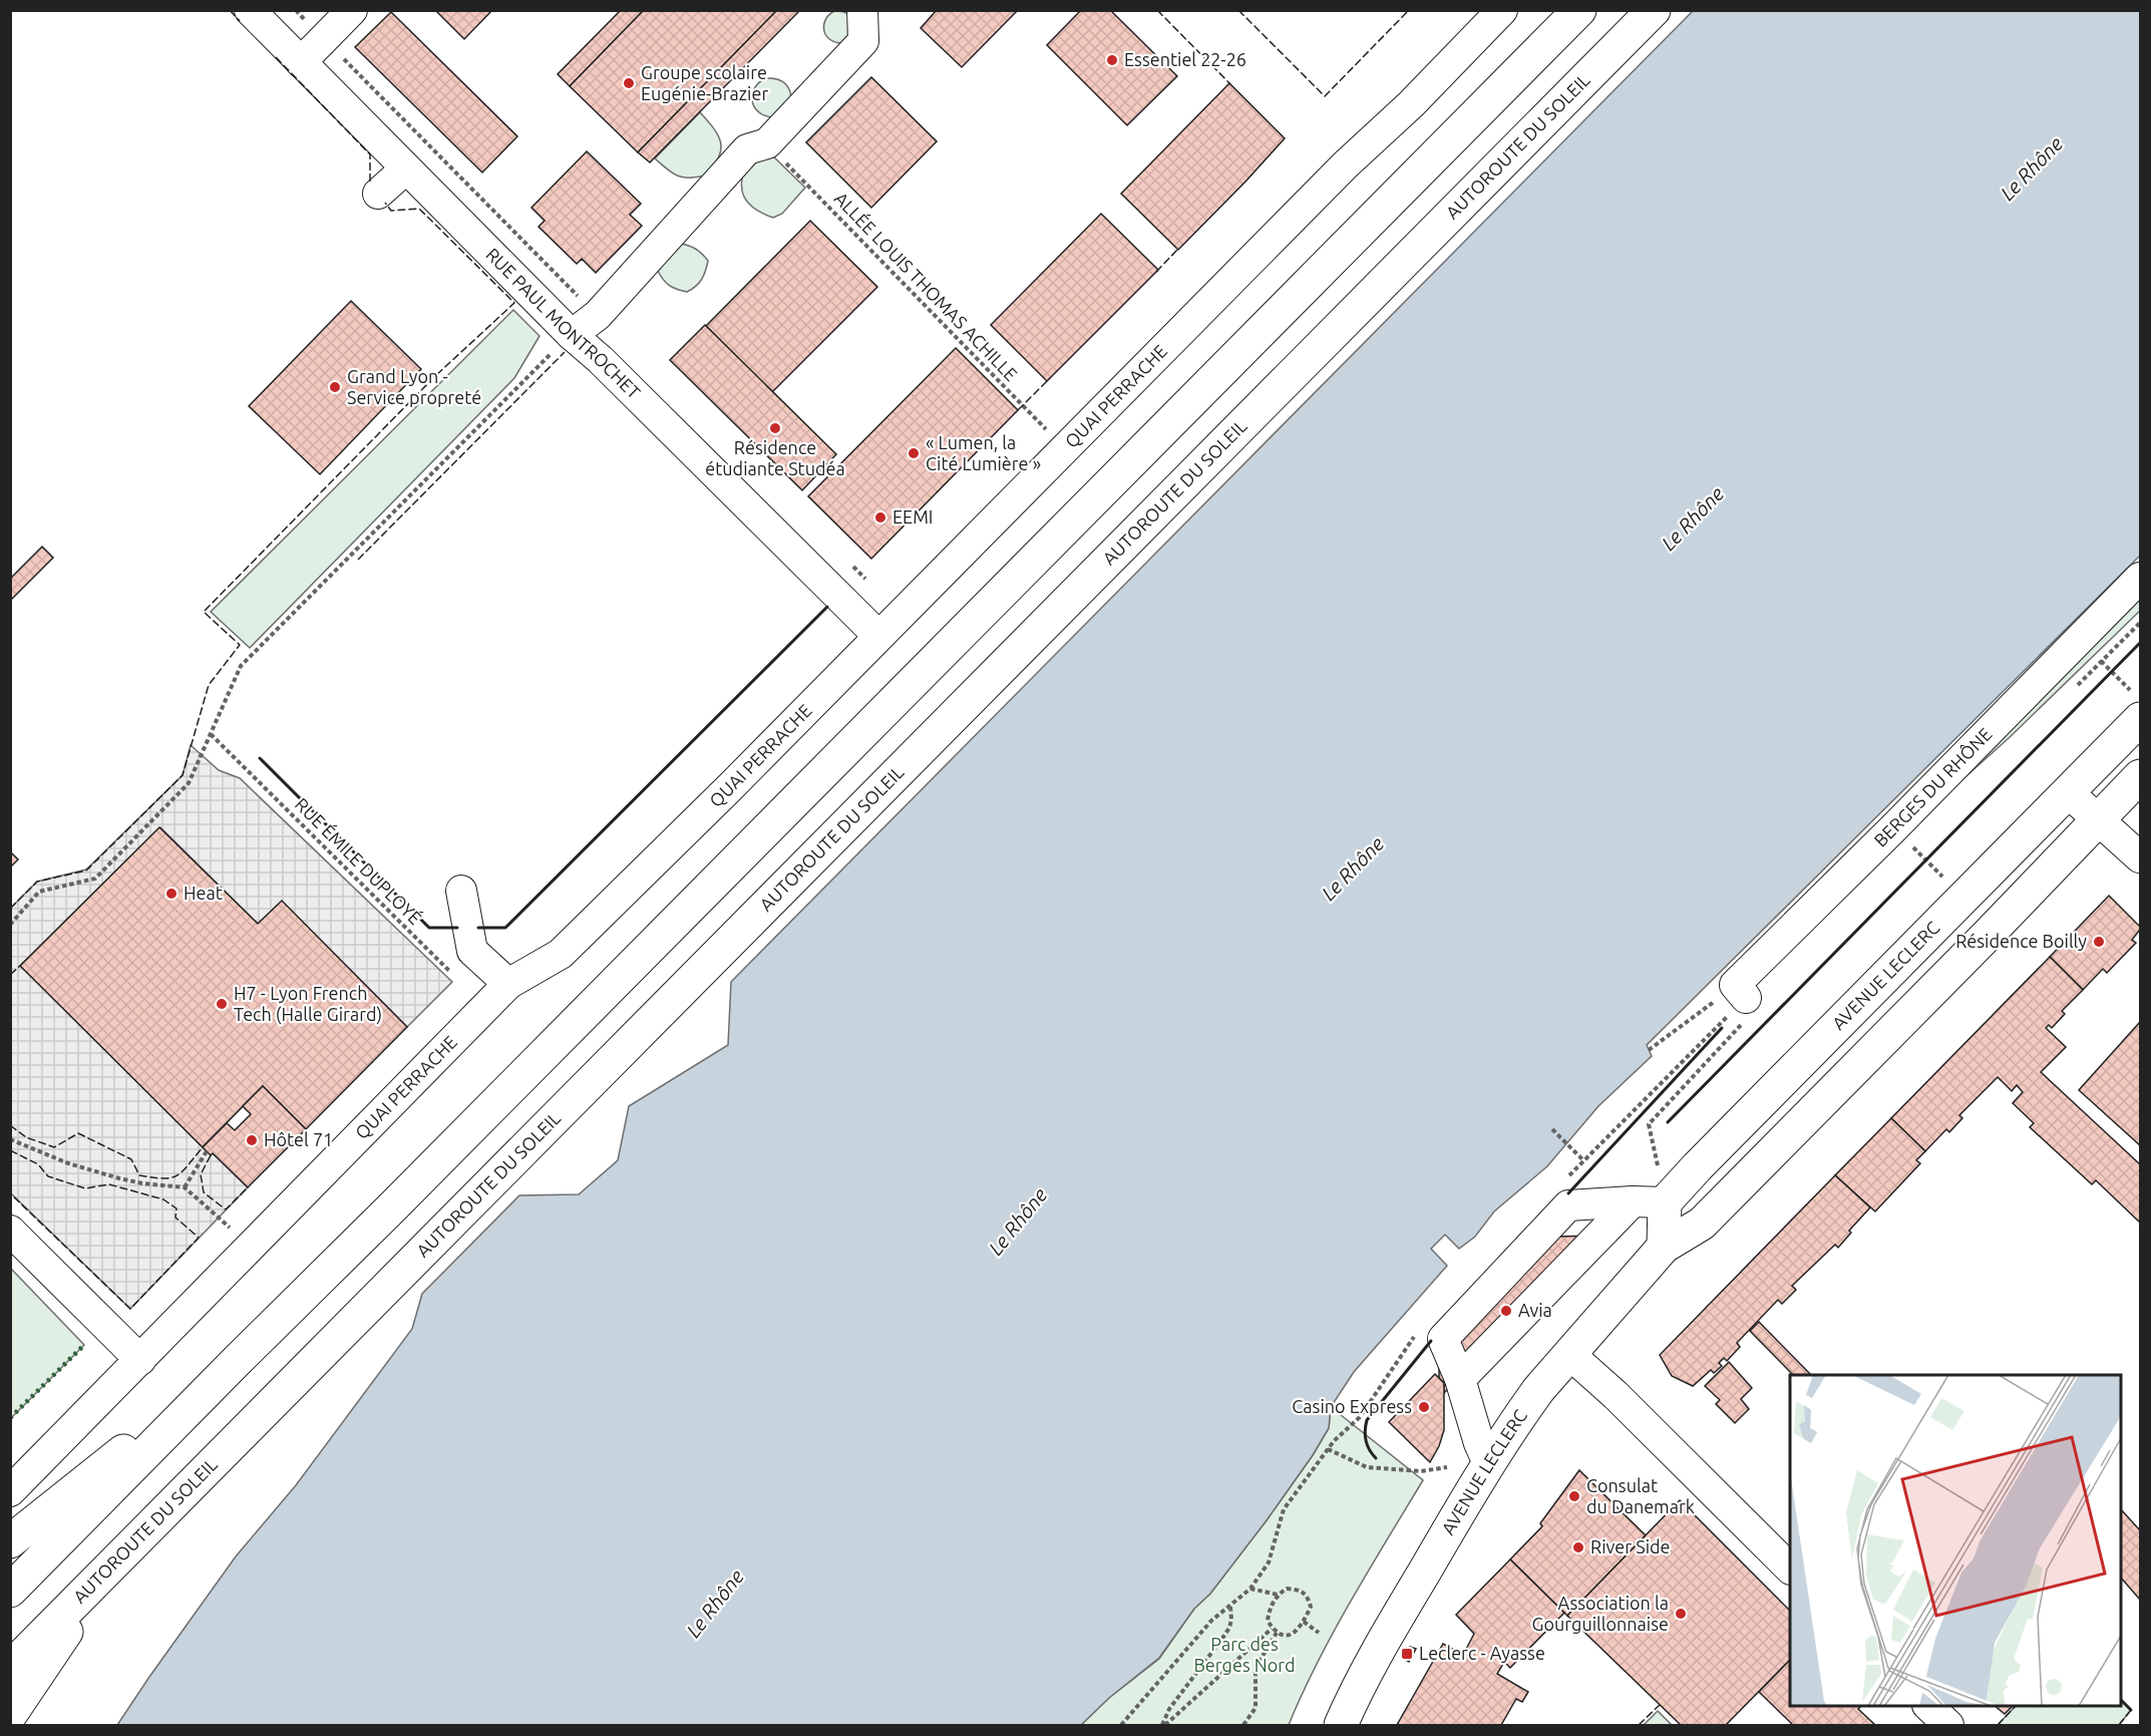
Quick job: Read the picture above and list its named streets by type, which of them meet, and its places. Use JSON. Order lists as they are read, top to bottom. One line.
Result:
{"streets":{"main road":["AUTOROUTE DU SOLEIL","AVENUE LECLERC"],"street":["RUE PAUL MONTROCHET","QUAI PERRACHE","BERGES DU RHÔNE"],"path":["ALLÉE LOUIS THOMAS ACHILLE","RUE ÉMILE DUPLOYÉ"]},"crossings":[["ALLÉE LOUIS THOMAS ACHILLE","QUAI PERRACHE"],["RUE PAUL MONTROCHET","QUAI PERRACHE"]],"water":["Le Rhône"],"parks":["Parc des Berges Nord"],"places":{"other":["Essentiel 22-26","Groupe scolaire Eugénie-Brazier","Grand Lyon - Service propreté","Résidence étudiante Studéa","« Lumen, la Cité Lumière »","EEMI","Heat","Résidence Boilly","H7 - Lyon French Tech (Halle Girard)","Hôtel 71","Avia","Casino Express","Consulat du Danemark","River Side","Association la Gourguillonnaise"],"transit":["Leclerc - Ayasse"]}}
